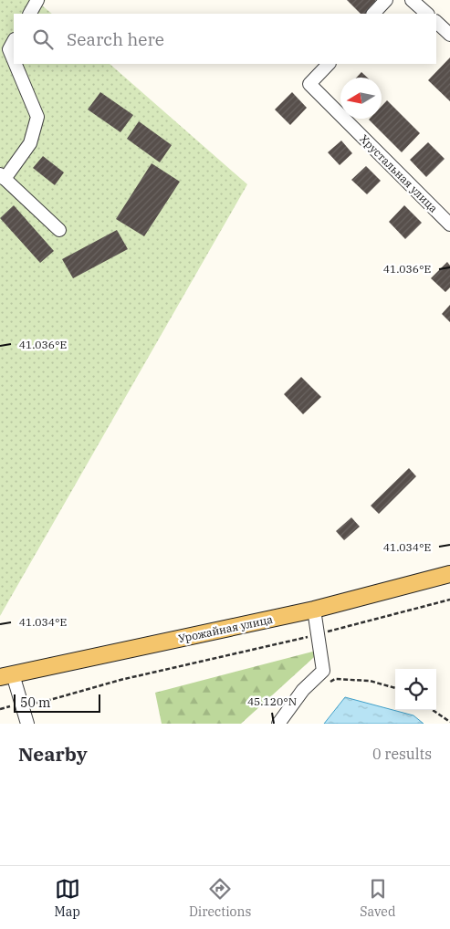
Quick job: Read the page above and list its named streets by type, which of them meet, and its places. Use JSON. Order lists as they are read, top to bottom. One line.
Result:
{"streets":{"main road":["Урожайная улица"],"street":["Хрустальная улица"]},"scale_bar":"50 m","north":"left","page":{"search":"Search here","scale":"50 m","heading":["Nearby","0 results"],"nav":["Map","Directions","Saved"]},"coordinates":["41.036°E","41.034°E","45.120°N"]}
